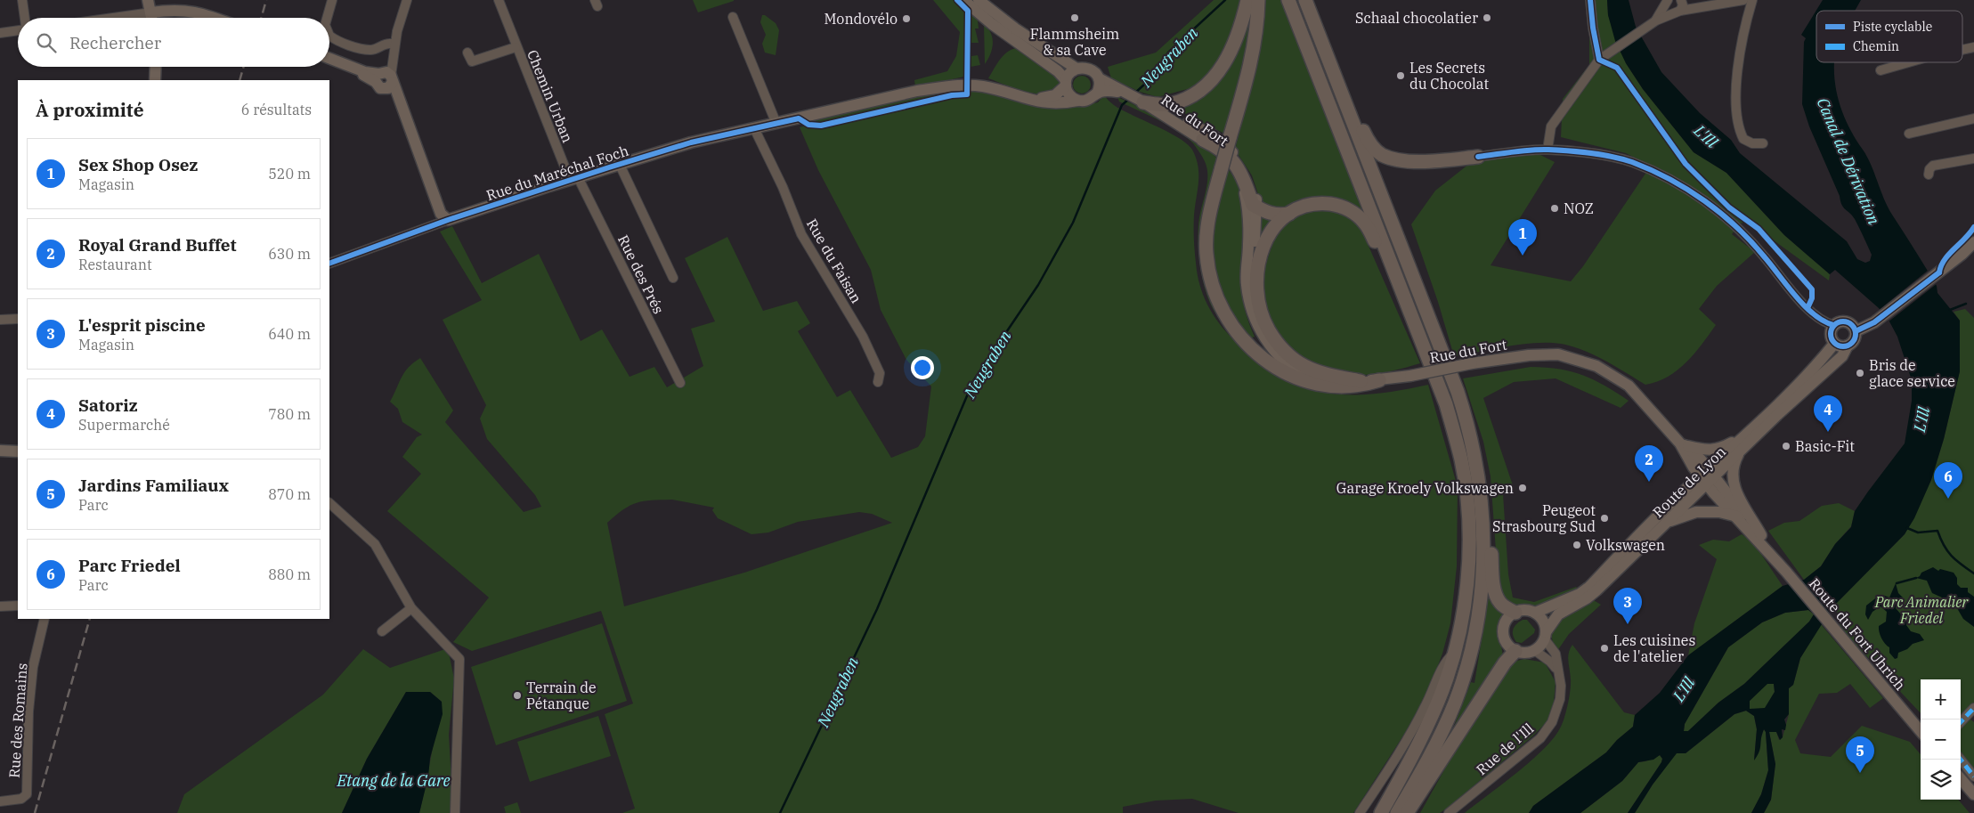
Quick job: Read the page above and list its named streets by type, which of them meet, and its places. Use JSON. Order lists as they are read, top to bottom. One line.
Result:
{"streets":{"main road":["Rue du Fort","Rue du Maréchal Foch","Route de Lyon","Route du Fort Uhrich"],"street":["Chemin Urban","Rue du Faisan","Rue des Prés","Rue des Romains","Rue de l'Ill"]},"crossings":[["Chemin Urban","Rue du Maréchal Foch"],["Chemin Urban","Rue des Prés"],["Rue du Fort","Rue du Maréchal Foch"],["Rue du Fort","Route de Lyon"],["Rue du Fort","Route du Fort Uhrich"],["Rue du Maréchal Foch","Rue du Faisan"],["Rue du Maréchal Foch","Rue des Prés"],["Route de Lyon","Route du Fort Uhrich"],["Route de Lyon","Rue de l'Ill"]],"water":["Neugraben","L'Ill","Canal de Dérivation","Etang de la Gare"],"parks":["Parc Animalier Friedel"],"places":["Flammsheim & sa Cave","Schaal chocolatier","Mondovélo","Les Secrets du Chocolat","NOZ","Bris de glace service","Basic-Fit","Garage Kroely Volkswagen","Peugeot Strasbourg Sud","Volkswagen","Les cuisines de l'atelier","Terrain de Pétanque"],"legend":["Piste cyclable","Chemin"],"page":{"search":"Rechercher","heading":["À proximité","6 résultats"],"list":[{"mark":"1","name":"Sex Shop Osez","note":"Magasin","value":"520 m"},{"mark":"2","name":"Royal Grand Buffet","note":"Restaurant","value":"630 m"},{"mark":"3","name":"L'esprit piscine","note":"Magasin","value":"640 m"},{"mark":"4","name":"Satoriz","note":"Supermarché","value":"780 m"},{"mark":"5","name":"Jardins Familiaux","note":"Parc","value":"870 m"},{"mark":"6","name":"Parc Friedel","note":"Parc","value":"880 m"}],"pins":["1","4","2","6","3","5"],"map_buttons":["+","−"]}}
